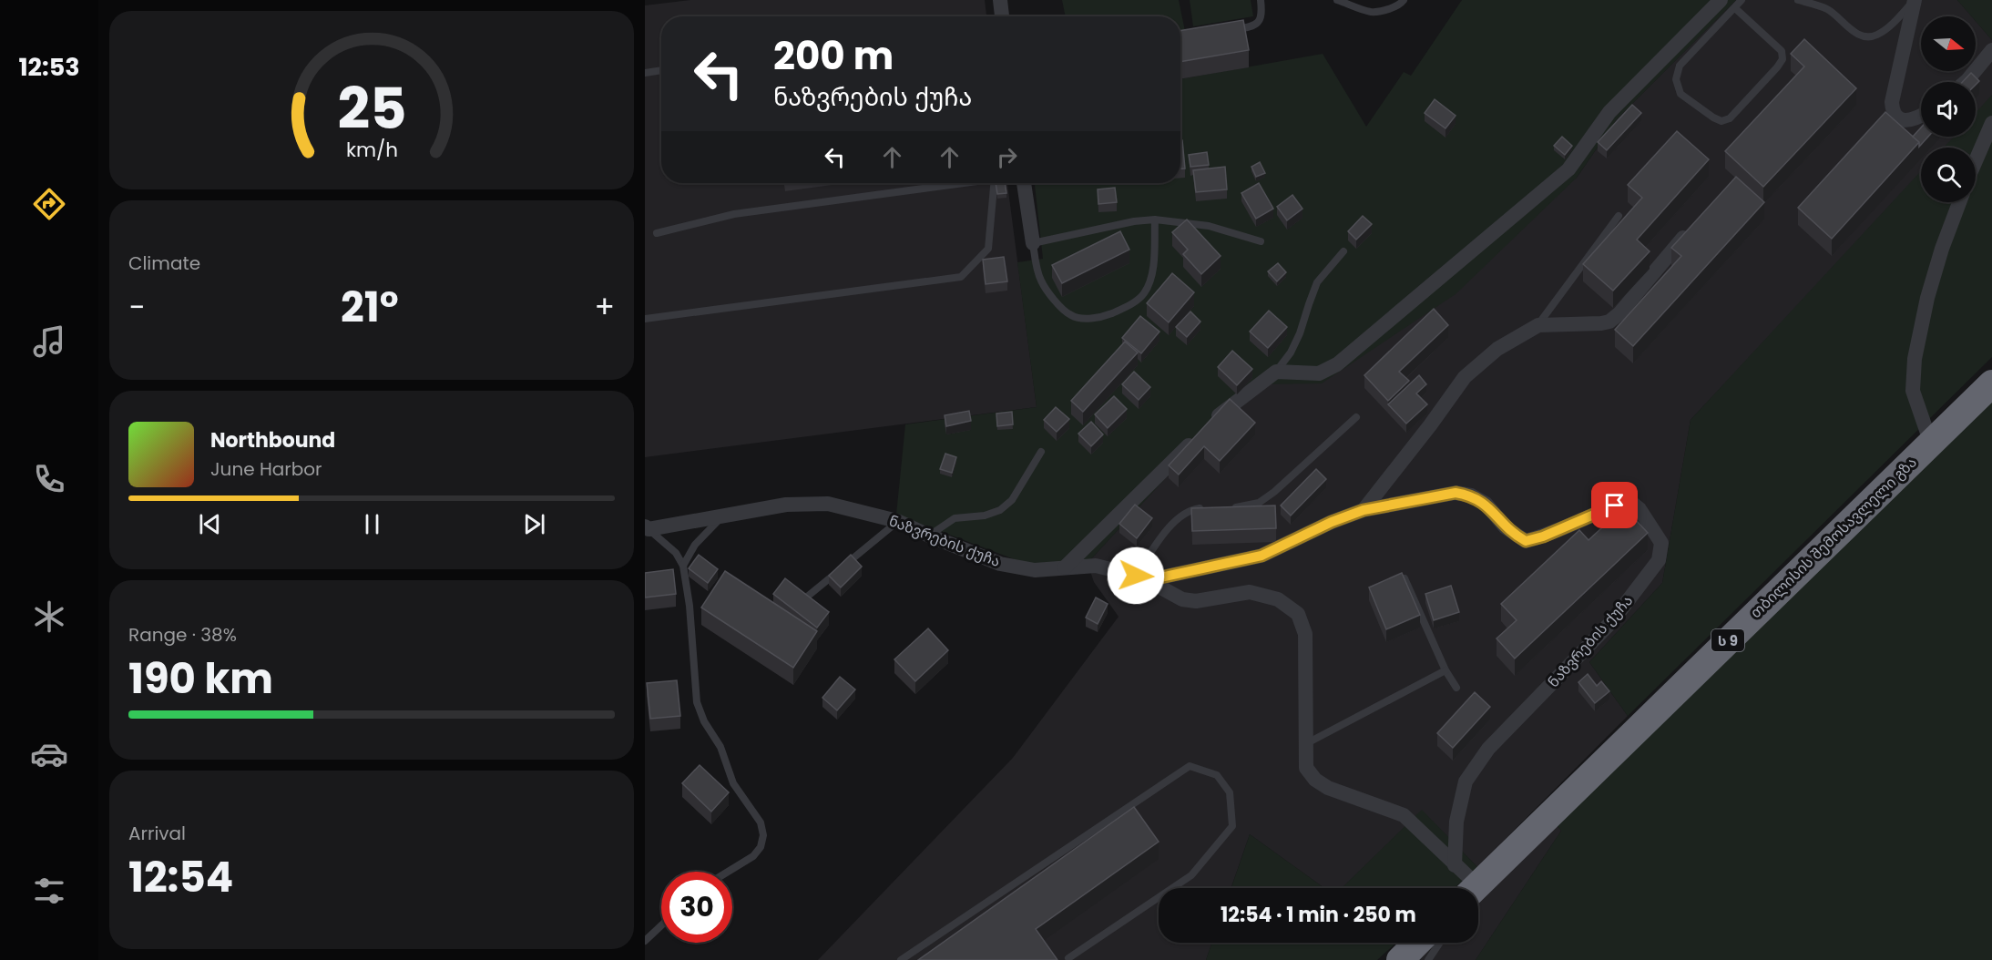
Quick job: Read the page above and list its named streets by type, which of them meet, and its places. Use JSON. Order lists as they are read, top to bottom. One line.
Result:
{"streets":{"highway":["თბილისის შემოსავლელი გზა","ს 9"],"street":["ნაზვრების ქუჩა"]},"north":"right","page":{"tabs":"12:53","turn":["200 m","ნაზვრების ქუჩა"],"tile":["Climate",["Range · 38%","190 km"],["Arrival","12:54"]],"heat":["−","21°","+"],"song":["Northbound","June Harbor"],"limit":"30","trip":"12:54 · 1 min · 250 m","gauge":["25","km/h"]}}
